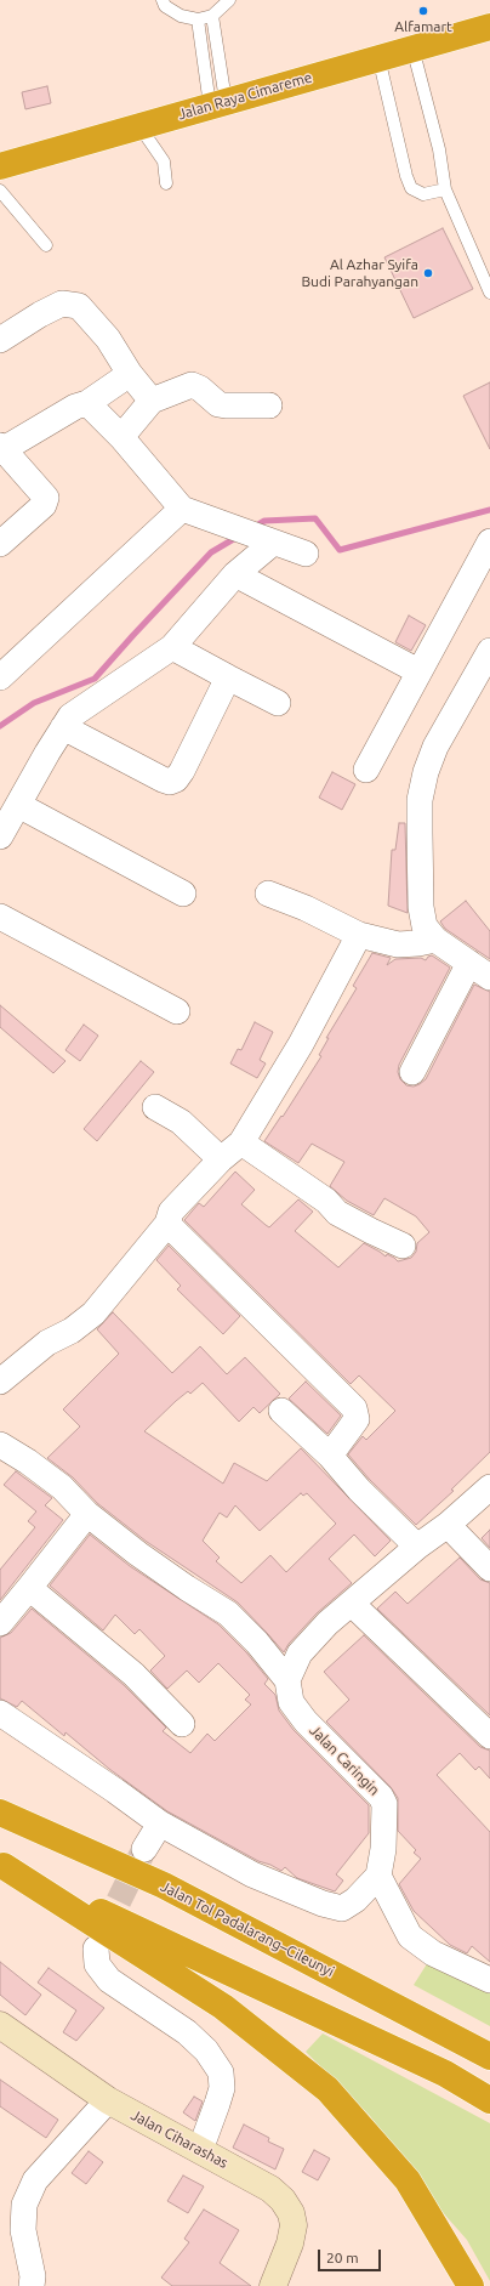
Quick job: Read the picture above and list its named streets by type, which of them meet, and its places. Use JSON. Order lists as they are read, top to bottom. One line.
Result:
{"streets":{"highway":["Jalan Raya Cimareme","Jalan Tol Padalarang–Cileunyi"],"street":["Jalan Caringin","Jalan Ciharashas"]},"places":["Alfamart","Al Azhar Syifa Budi Parahyangan"],"scale_bar":"20 m"}
